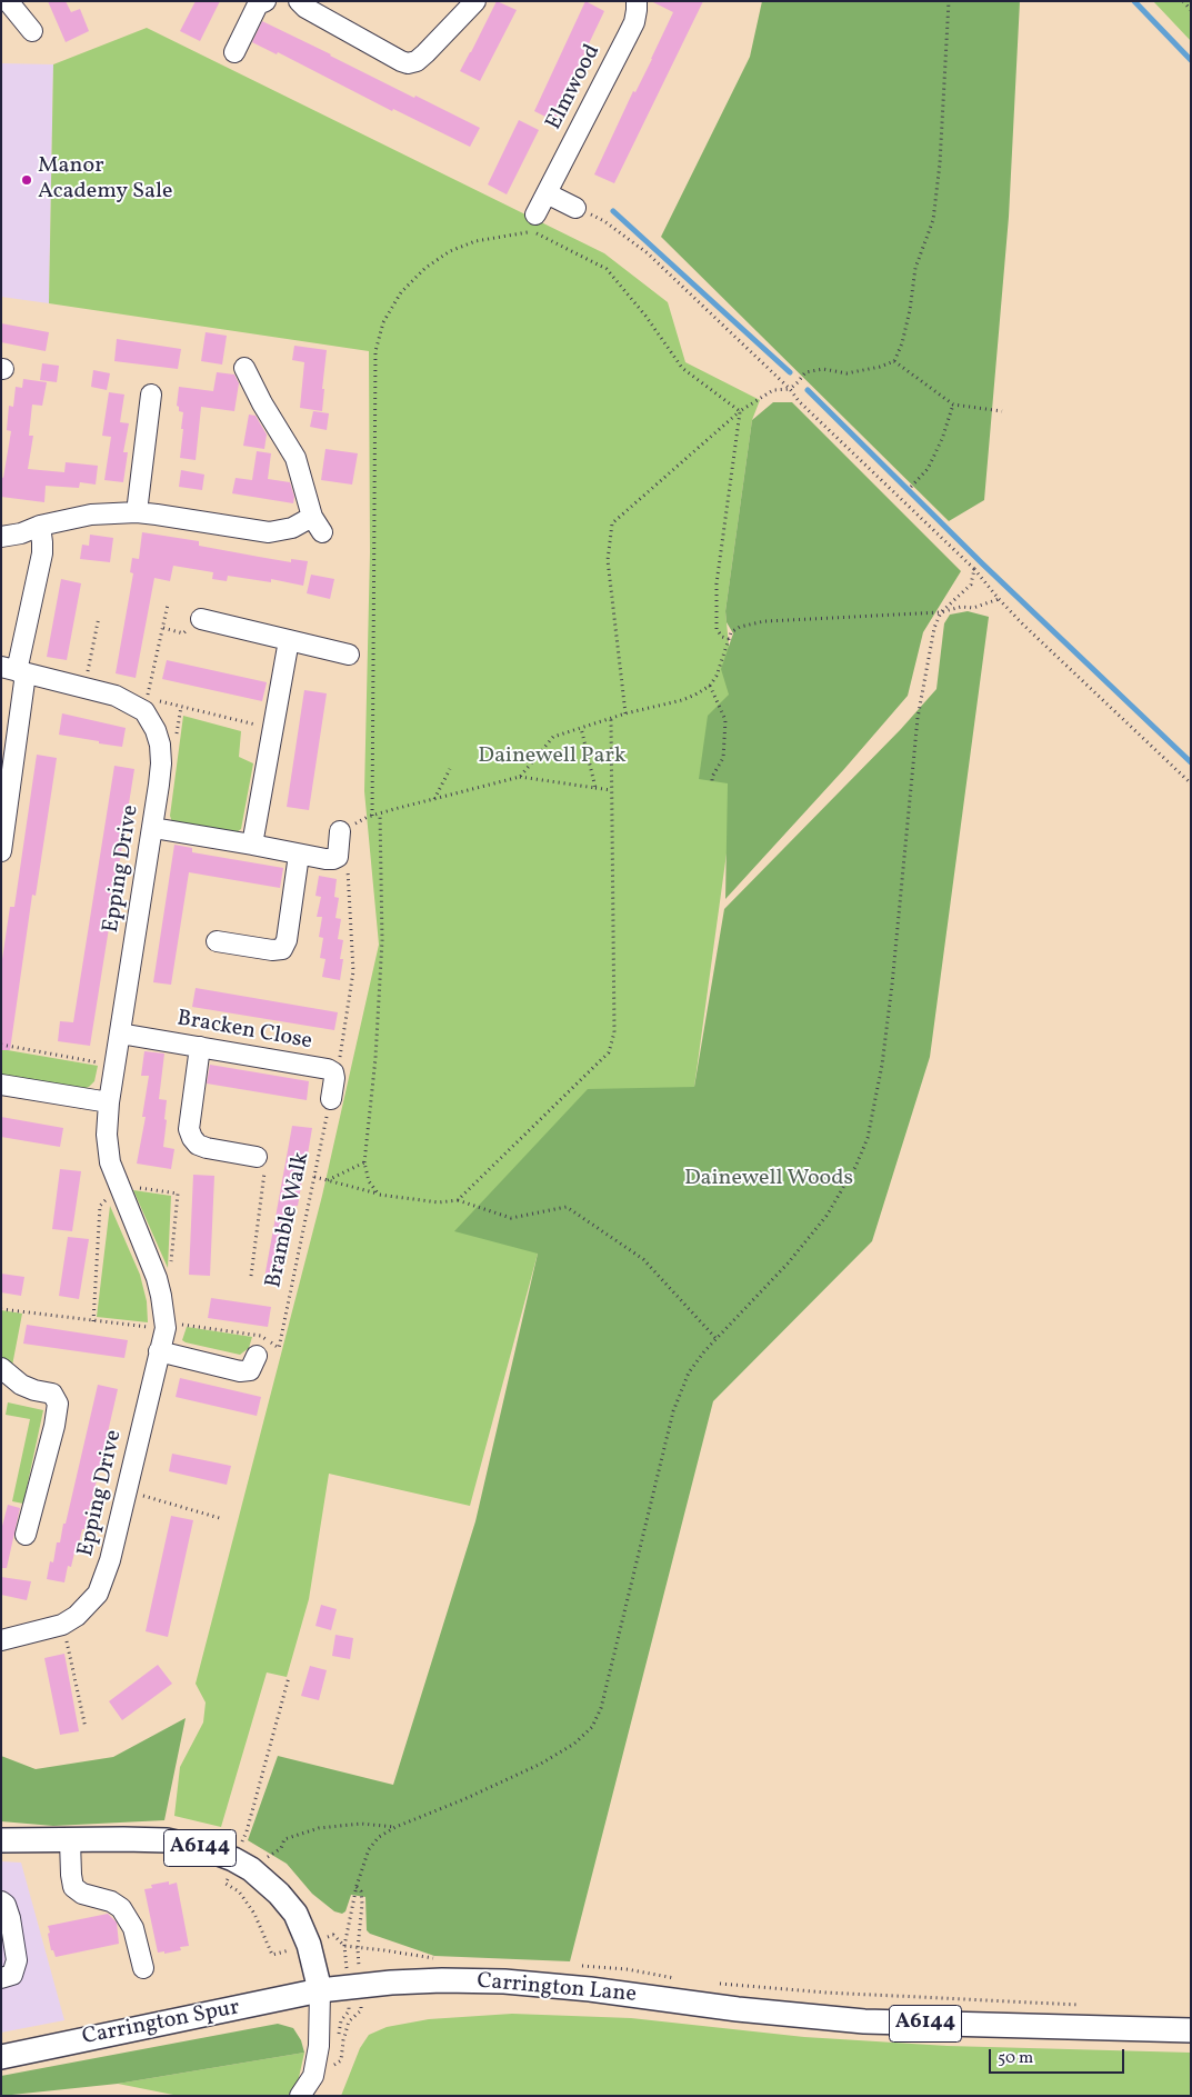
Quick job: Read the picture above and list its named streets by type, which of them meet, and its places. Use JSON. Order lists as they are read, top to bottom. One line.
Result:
{"streets":{"main road":["A6144","Carrington Lane","Carrington Spur"],"street":["Elmwood","Epping Drive","Bracken Close"],"path":["Bramble Walk"]},"crossings":[["Epping Drive","Bracken Close"],["Epping Drive","Bramble Walk"],["Bracken Close","Bramble Walk"],["A6144","Carrington Lane"],["A6144","Carrington Spur"],["Carrington Lane","Carrington Spur"]],"parks":["Dainewell Park","Dainewell Woods"],"places":["Manor Academy Sale"],"scale_bar":"50 m"}
